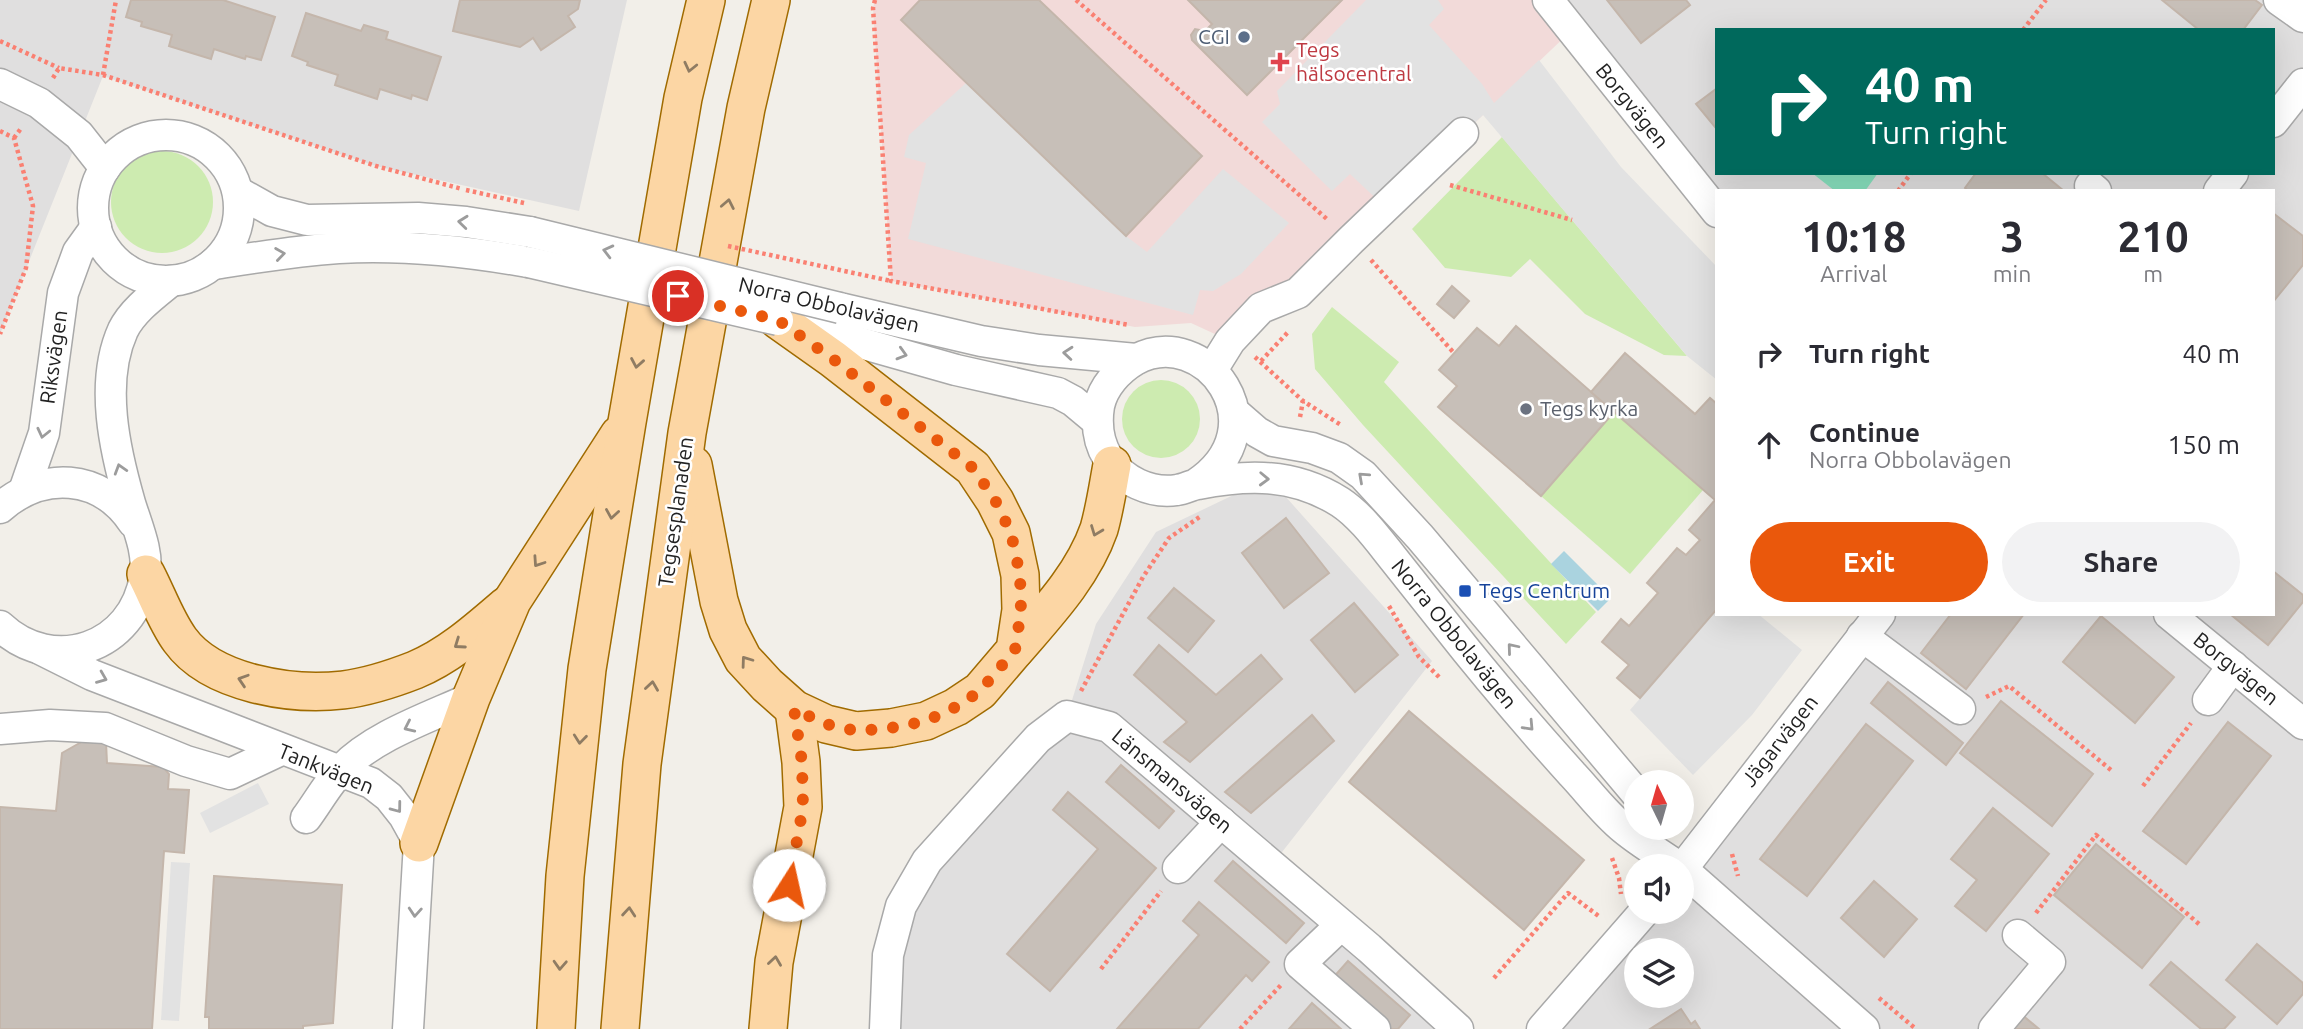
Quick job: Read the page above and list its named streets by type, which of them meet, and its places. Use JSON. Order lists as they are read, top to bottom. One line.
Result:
{"streets":{"main road":["Tegsesplanaden"],"street":["Borgvägen","Norra Obbolavägen","Riksvägen","Jägarvägen","Tankvägen","Länsmansvägen"]},"crossings":[["Norra Obbolavägen","Riksvägen"]],"one_way":["Tankvägen"],"places":{"other":["CGI","Tegs kyrka"],"health":["Tegs hälsocentral"],"transit":["Tegs Centrum"]},"north":"top","page":{"turn":["40 m","Turn right"],"eta":["10:18","Arrival","3","min","210","m"],"list":[{"name":"Turn right","value":"40 m"},{"name":"Continue","note":"Norra Obbolavägen","value":"150 m"}],"buttons":["Exit","Share"]}}
